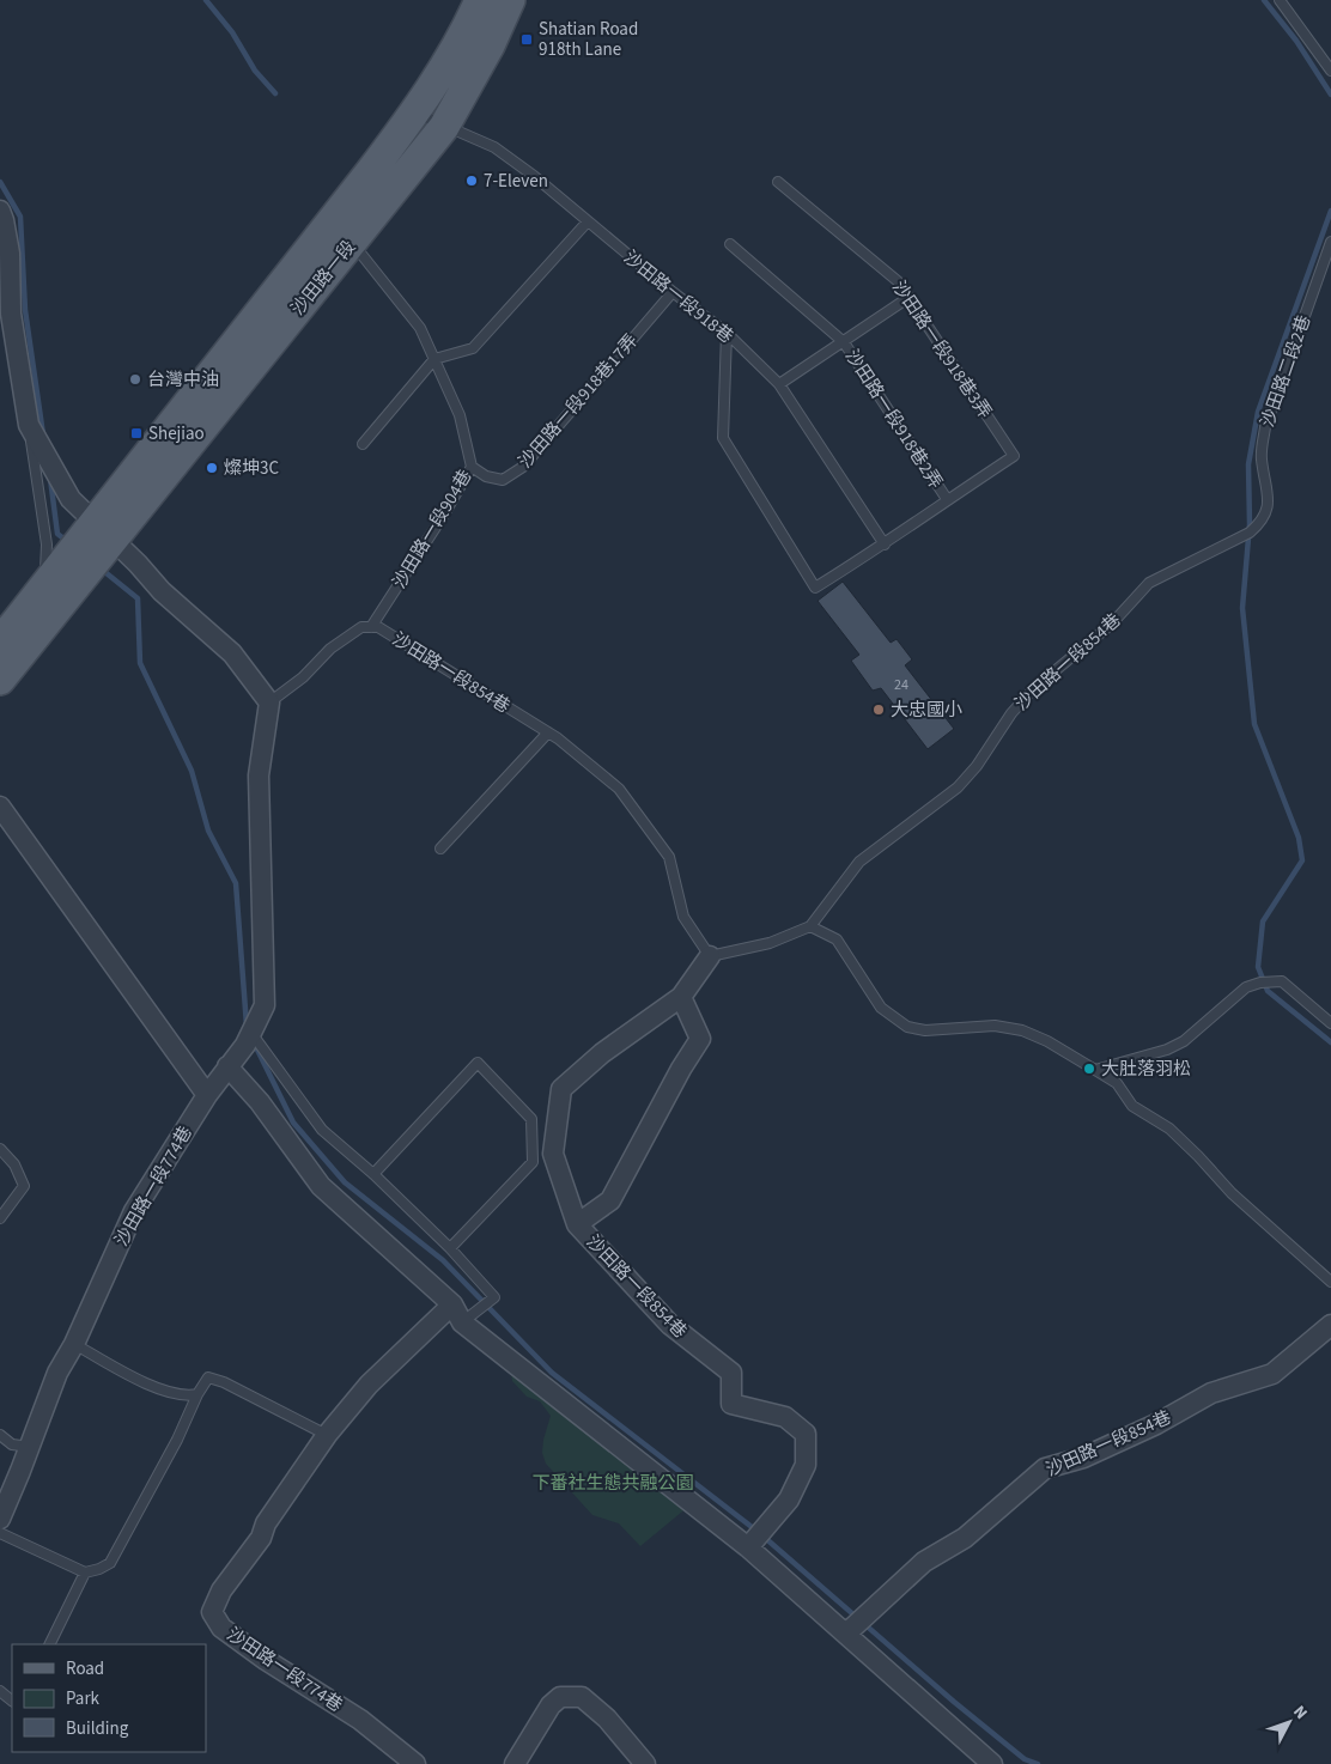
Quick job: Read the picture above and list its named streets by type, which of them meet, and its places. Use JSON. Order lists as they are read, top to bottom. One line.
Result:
{"streets":{"main road":["沙田路一段"],"street":["沙田路一段854巷","沙田路一段774巷"],"lane":["沙田路一段918巷","沙田路一段918巷3弄","沙田路二段2巷","沙田路一段918巷17弄","沙田路一段918巷2弄","沙田路一段904巷"]},"crossings":[["沙田路一段","沙田路一段918巷"],["沙田路一段","沙田路一段904巷"],["沙田路一段918巷","沙田路一段918巷17弄"],["沙田路一段918巷3弄","沙田路一段918巷2弄"],["沙田路二段2巷","沙田路一段854巷"],["沙田路一段918巷17弄","沙田路一段904巷"],["沙田路一段904巷","沙田路一段854巷"]],"parks":["下番社生態共融公園"],"places":{"transit":["Shatian Road 918th Lane","Shejiao"],"other":["7-Eleven","台灣中油","燦坤3C","大忠國小","大肚落羽松"]},"house_numbers":["24"],"legend":["Road","Park","Building"],"north":"top right"}
